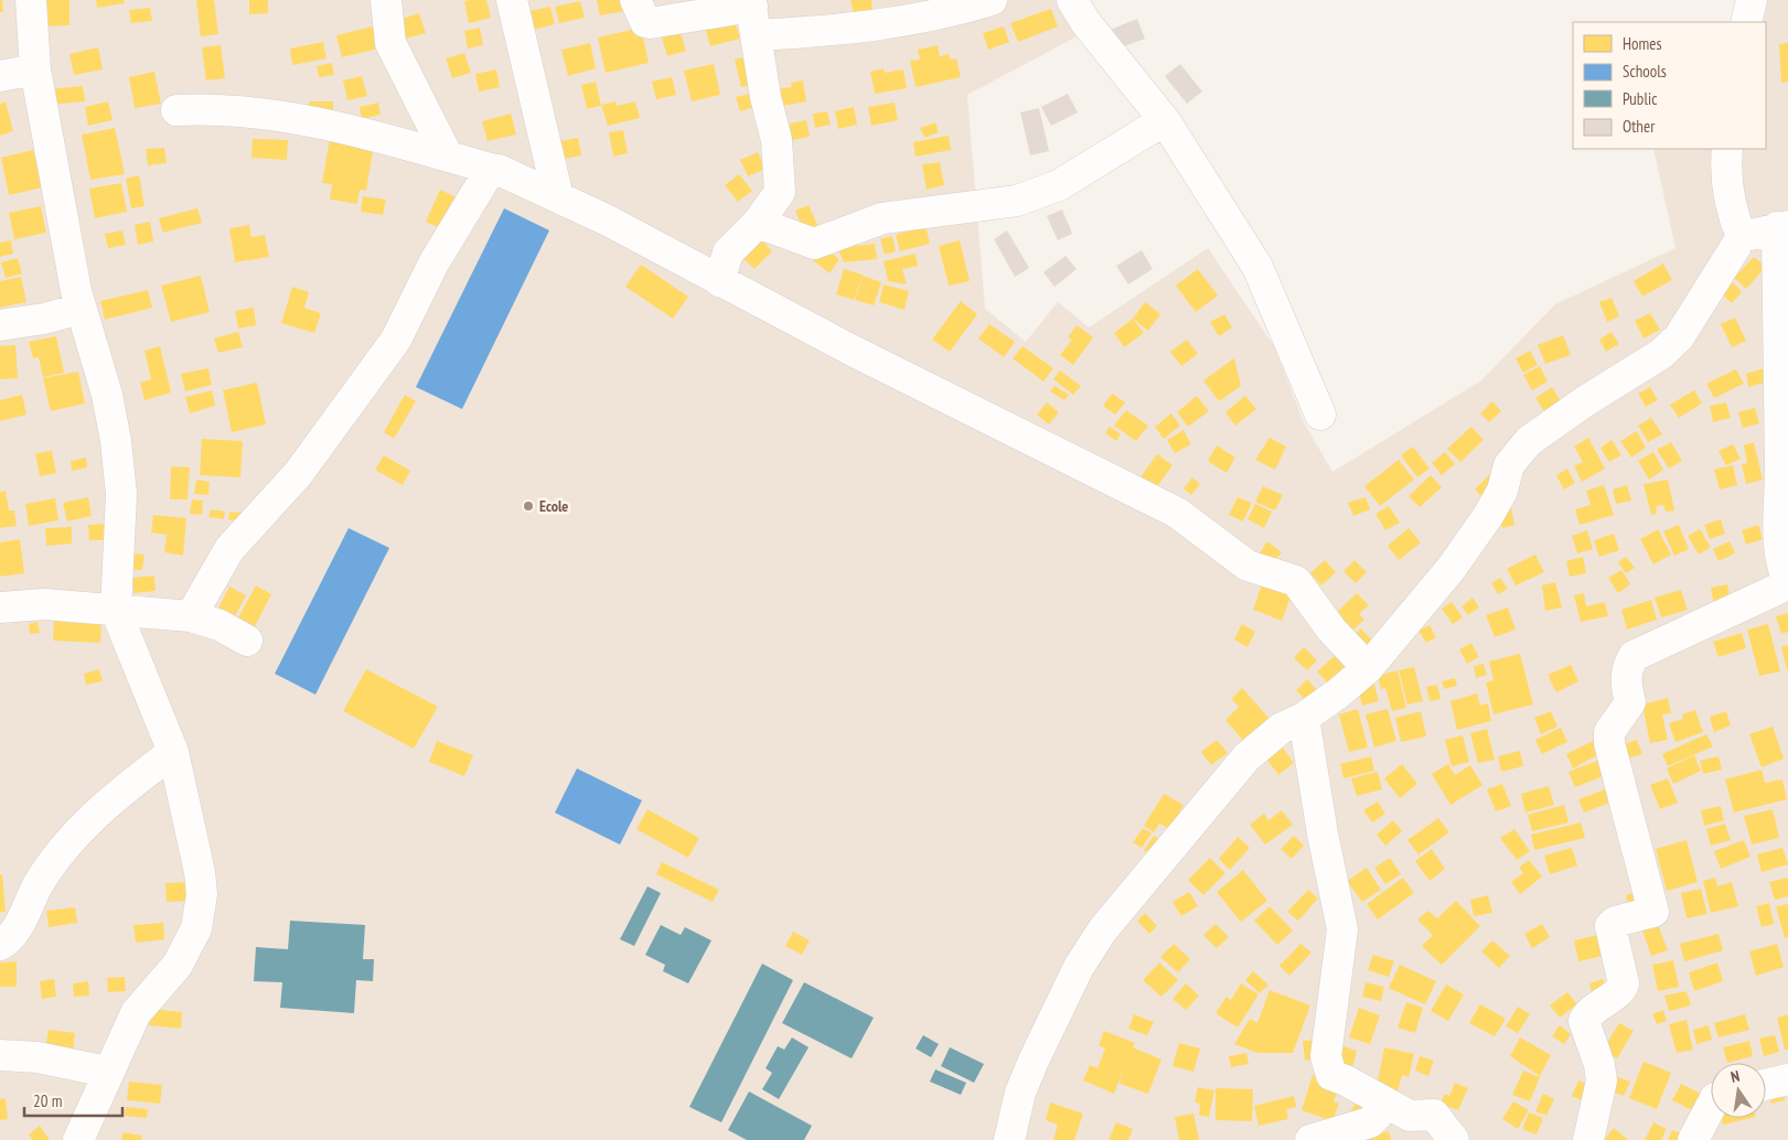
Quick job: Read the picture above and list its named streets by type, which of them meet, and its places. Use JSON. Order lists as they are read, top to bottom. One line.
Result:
{"places":["Ecole"],"legend":["Homes","Schools","Public","Other"],"scale_bar":"20 m","north":"top"}
